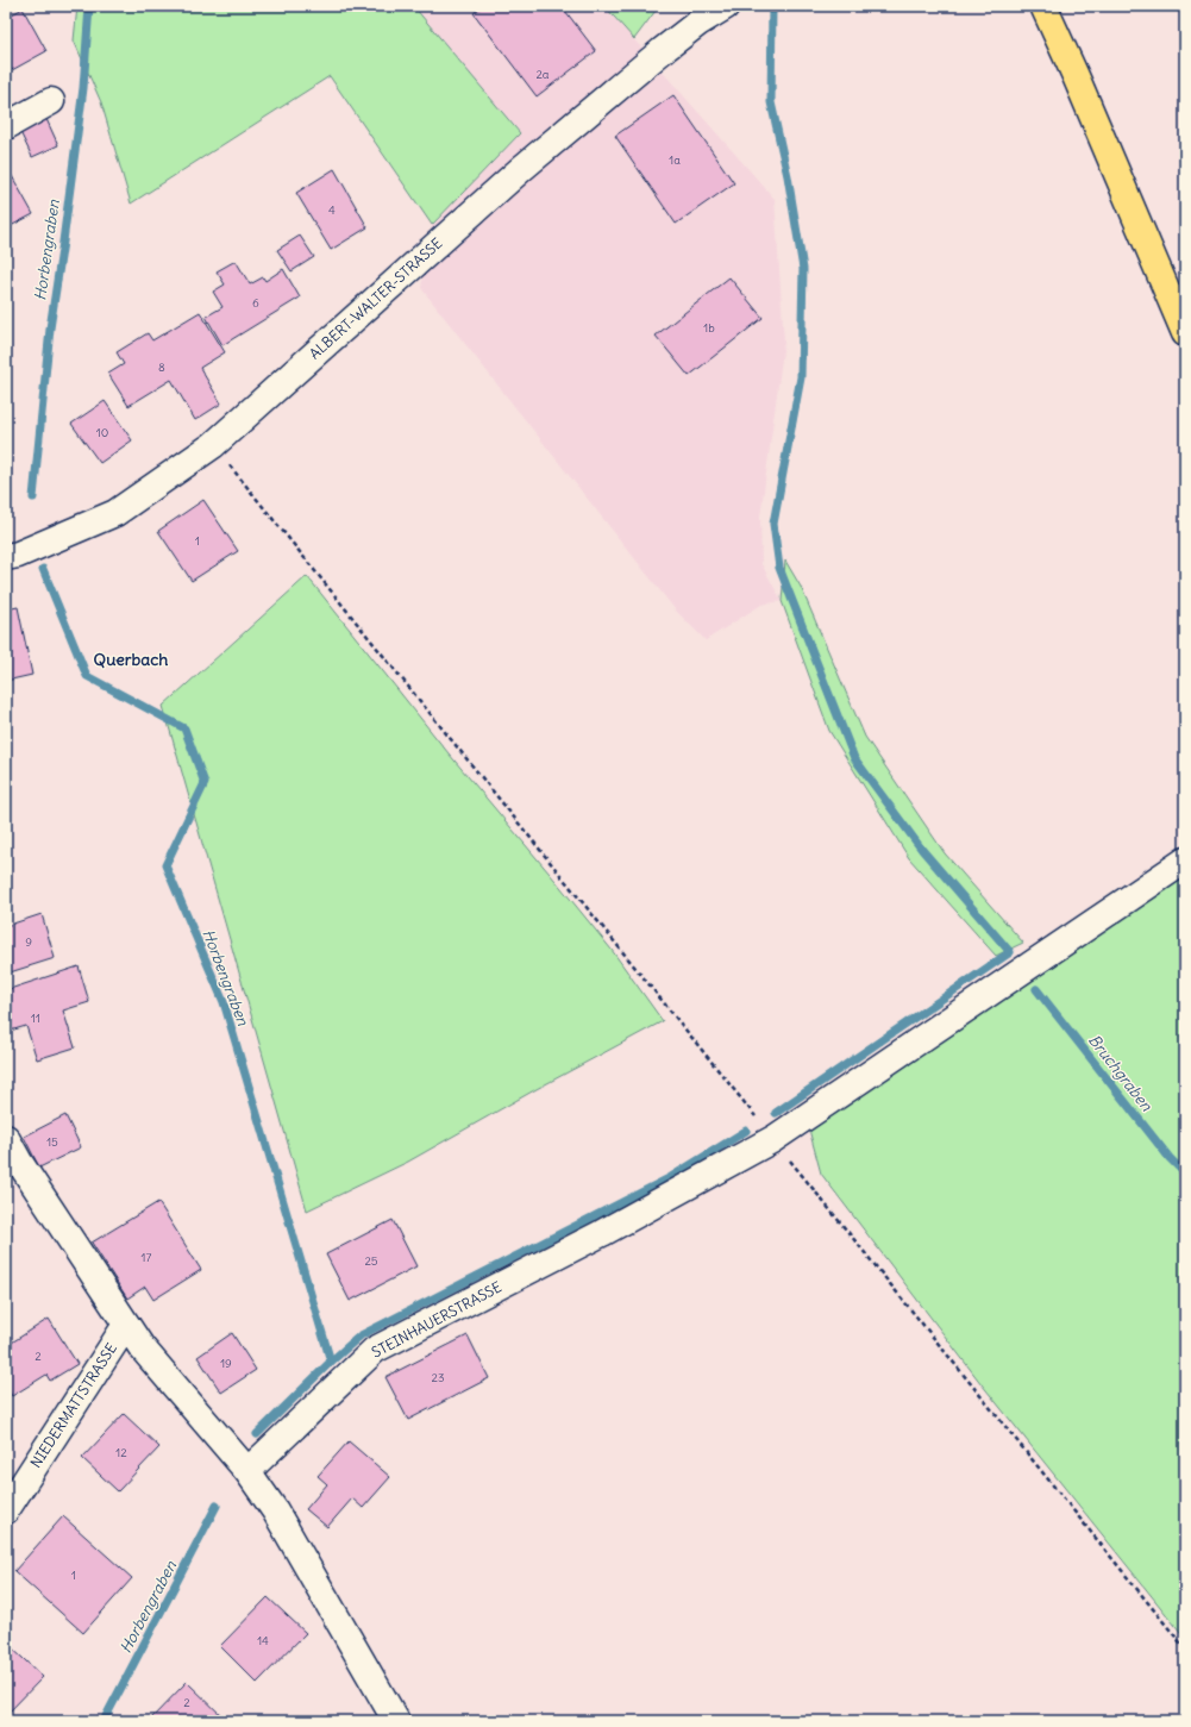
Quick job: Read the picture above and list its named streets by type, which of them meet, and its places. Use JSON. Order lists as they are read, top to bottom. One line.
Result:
{"streets":{"street":["ALBERT-WALTER-STRASSE","STEINHAUERSTRASSE","NIEDERMATTSTRASSE"]},"districts":["Querbach"],"water":["Horbengraben","Bruchgraben"],"house_numbers":["2a","1a","4","6","1b","8","10","1","9","11","15","17","25","2","19","23","12","1","14","2"]}
